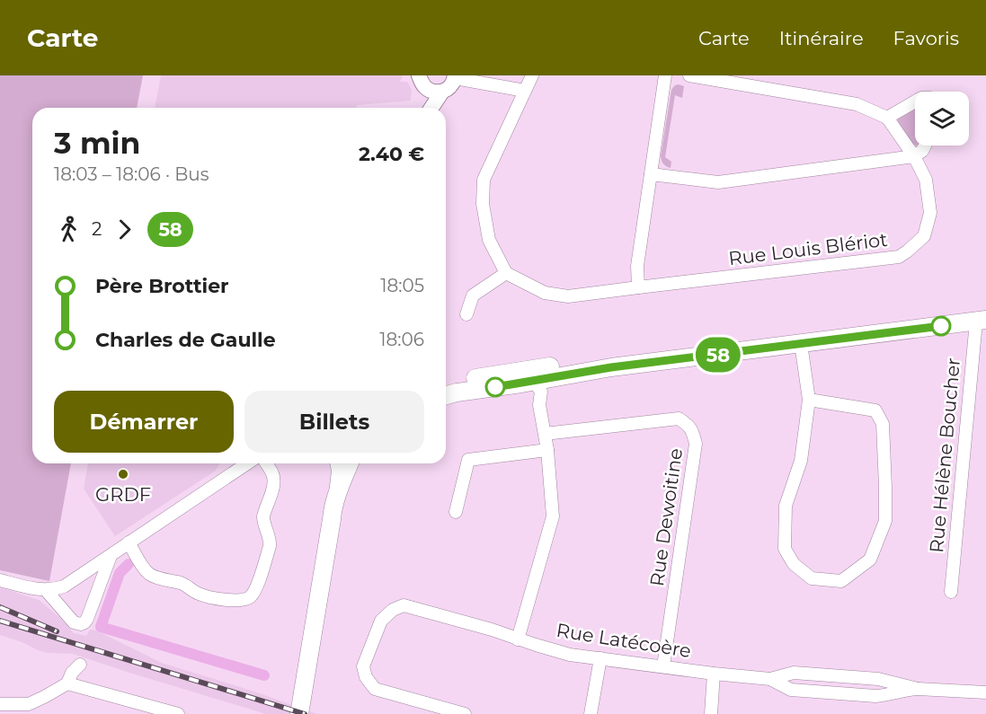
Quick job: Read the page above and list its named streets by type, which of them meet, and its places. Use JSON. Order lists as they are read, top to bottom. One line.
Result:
{"streets":{"street":["Rue Louis Blériot","Rue Hélène Boucher","Rue Dewoitine","Rue Latécoère"]},"crossings":[["Rue Dewoitine","Rue Latécoère"]],"places":["GRDF"],"lines":["bus line 58"],"page":{"header":"Carte","nav":["Carte","Itinéraire","Favoris"],"on_map":"58","heading":["3 min","18:03 – 18:06 · Bus","2.40 €"],"legs":["2","58"],"list":[{"name":"Père Brottier","value":"18:05"},{"name":"Charles de Gaulle","value":"18:06"}],"buttons":["Démarrer","Billets"]}}
